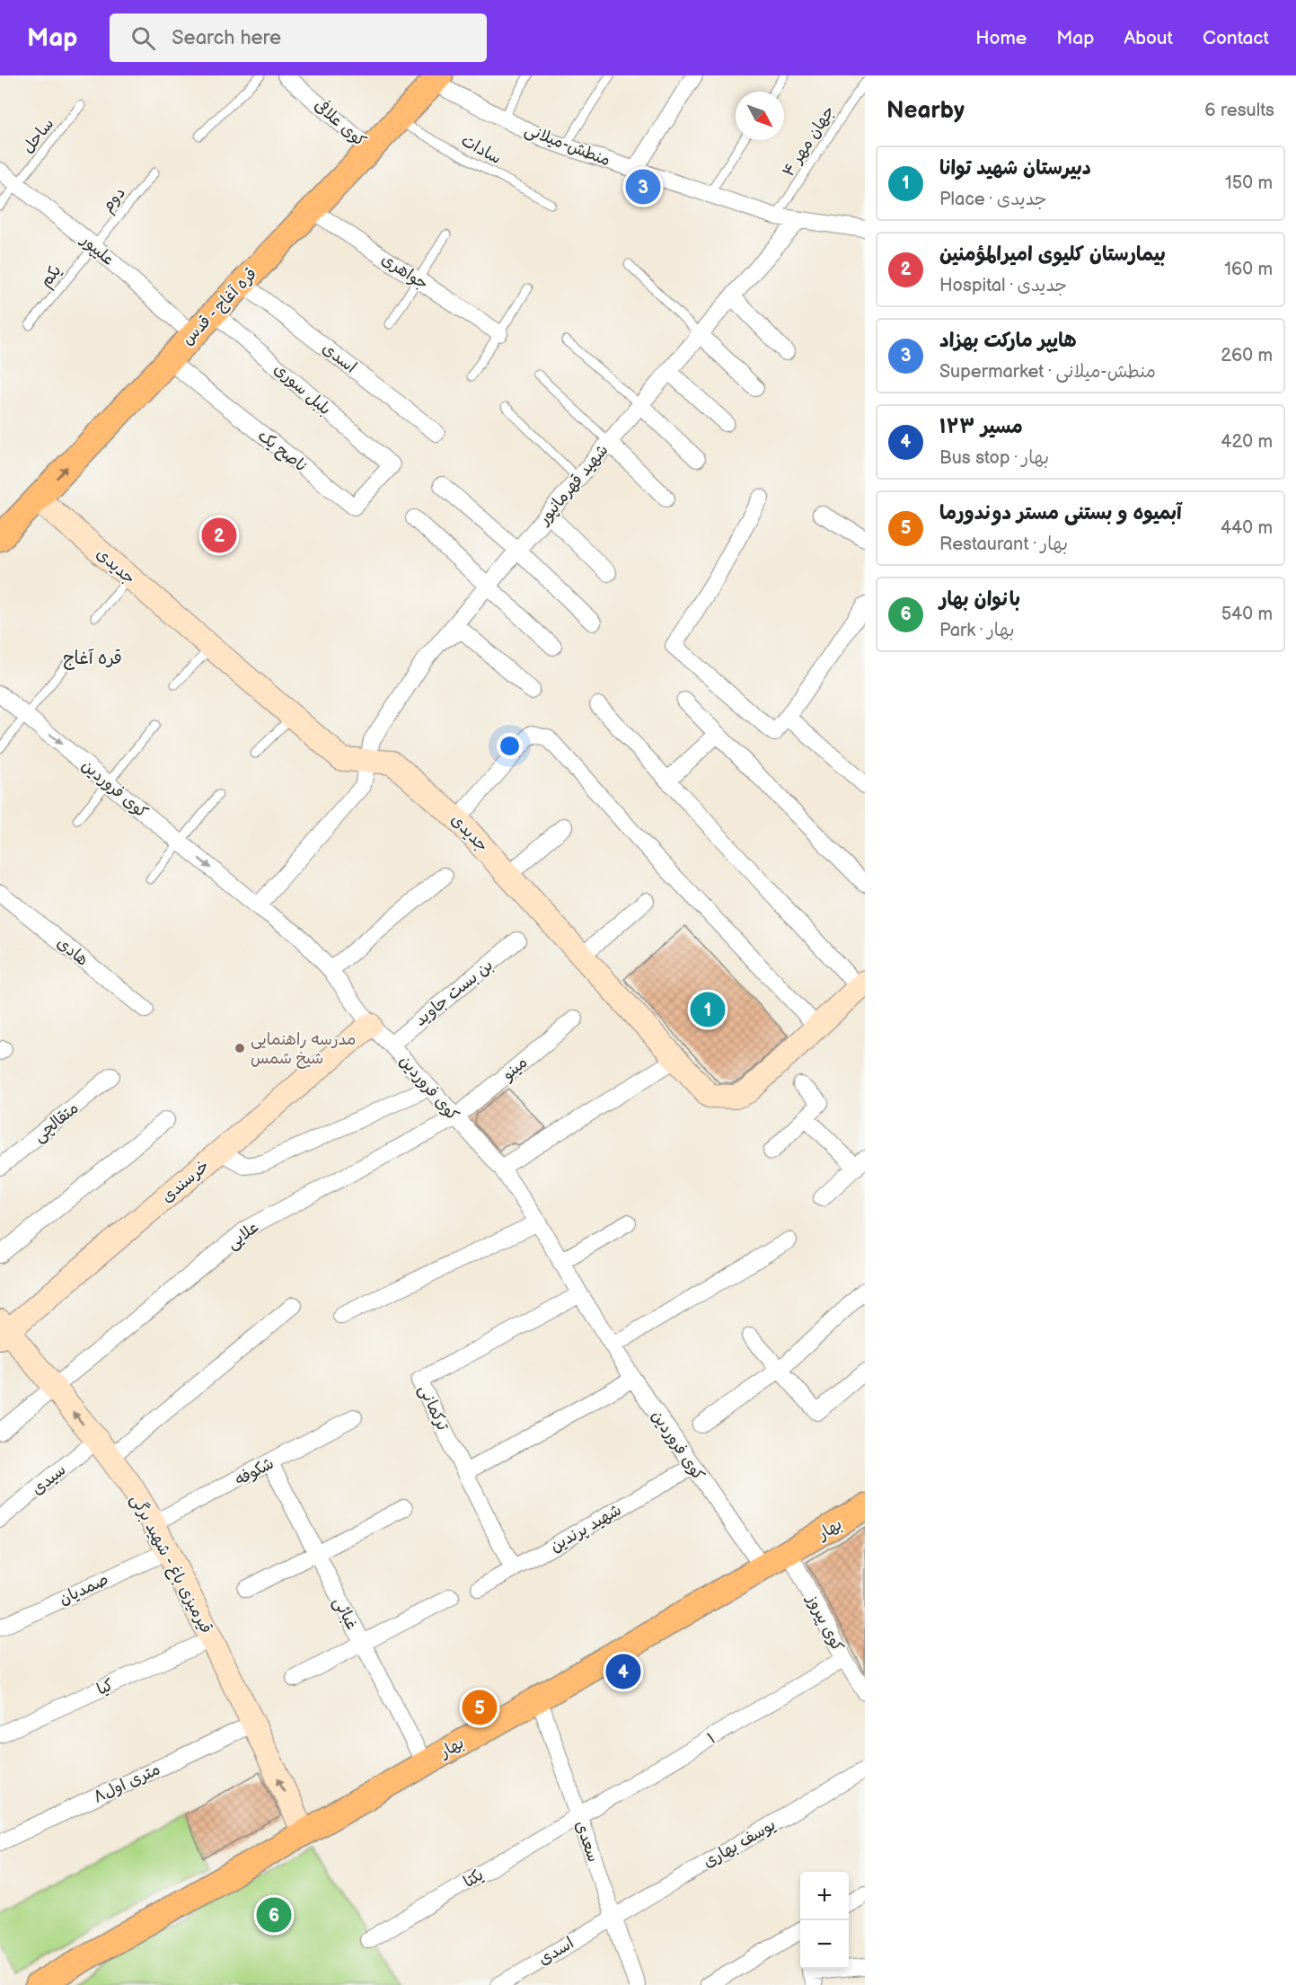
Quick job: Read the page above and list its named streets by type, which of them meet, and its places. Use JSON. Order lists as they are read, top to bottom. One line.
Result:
{"streets":{"main road":["قره آغاج - قدس","بهار"],"street":["کوی علافی","منطش-میلانی","علیپور","جواهری","اسدی","بلبل سوری","ناصح یک","شهید قهرمانپور","جدیدی","کوی فروردین","هادی","بن بست جاوید","مینو","متقالچی","خرسندی","علایی","ترکمانی","شکوفه","سیدی","شهید پرندین","قیرمیزی باغ - شهید برگی","صمدیان","غبائی","کوی پیروز","کیا","۱","۸متری اول","سعدی","یوسف بهاری","یکتا"],"lane":["ساحل","جهان مهر ۴","سادات","دوم","یکم"]},"crossings":[["کوی علافی","قره آغاج - قدس"],["ساحل","علیپور"],["جهان مهر ۴","منطش-میلانی"],["منطش-میلانی","قره آغاج - قدس"],["منطش-میلانی","شهید قهرمانپور"],["سادات","قره آغاج - قدس"],["دوم","علیپور"],["دوم","یکم"],["علیپور","یکم"],["علیپور","قره آغاج - قدس"],["جواهری","قره آغاج - قدس"],["قره آغاج - قدس","اسدی"],["قره آغاج - قدس","بلبل سوری"],["قره آغاج - قدس","ناصح یک"],["قره آغاج - قدس","جدیدی"],["اسدی","سعدی"],["اسدی","یوسف بهاری"],["بلبل سوری","ناصح یک"],["شهید قهرمانپور","جدیدی"],["شهید قهرمانپور","کوی فروردین"],["کوی فروردین","بن بست جاوید"],["کوی فروردین","مینو"],["کوی فروردین","خرسندی"],["کوی فروردین","علایی"],["کوی فروردین","ترکمانی"],["کوی فروردین","شهید پرندین"],["کوی فروردین","بهار"],["مینو","علایی"],["خرسندی","قیرمیزی باغ - شهید برگی"],["علایی","قیرمیزی باغ - شهید برگی"],["ترکمانی","شهید پرندین"],["شکوفه","قیرمیزی باغ - شهید برگی"],["شکوفه","غبائی"],["سیدی","قیرمیزی باغ - شهید برگی"],["بهار","قیرمیزی باغ - شهید برگی"],["بهار","غبائی"],["بهار","کوی پیروز"],["بهار","سعدی"],["قیرمیزی باغ - شهید برگی","صمدیان"],["قیرمیزی باغ - شهید برگی","کیا"],["قیرمیزی باغ - شهید برگی","۸متری اول"],["کوی پیروز","۱"],["۱","سعدی"],["۱","یکتا"],["سعدی","یوسف بهاری"],["سعدی","یکتا"]],"districts":["قره آغاج"],"places":["مدرسه راهنمایی شیخ شمس"],"north":"bottom right","page":{"header":"Map","search":"Search here","nav":["Home","Map","About","Contact"],"heading":["Nearby","6 results"],"list":[{"mark":"1","name":"دبیرستان شهید توانا","note":"Place · جدیدی","value":"150 m"},{"mark":"2","name":"بیمارستان کلیوی امیرالمؤمنین","note":"Hospital · جدیدی","value":"160 m"},{"mark":"3","name":"هایپر مارکت بهزاد","note":"Supermarket · منطش-میلانی","value":"260 m"},{"mark":"4","name":"مسیر ۱۲۳","note":"Bus stop · بهار","value":"420 m"},{"mark":"5","name":"آبمیوه و بستنی مستر دوندورما","note":"Restaurant · بهار","value":"440 m"},{"mark":"6","name":"بانوان بهار","note":"Park · بهار","value":"540 m"}],"pins":["3","2","1","4","5","6"],"map_buttons":["+","−"]}}
